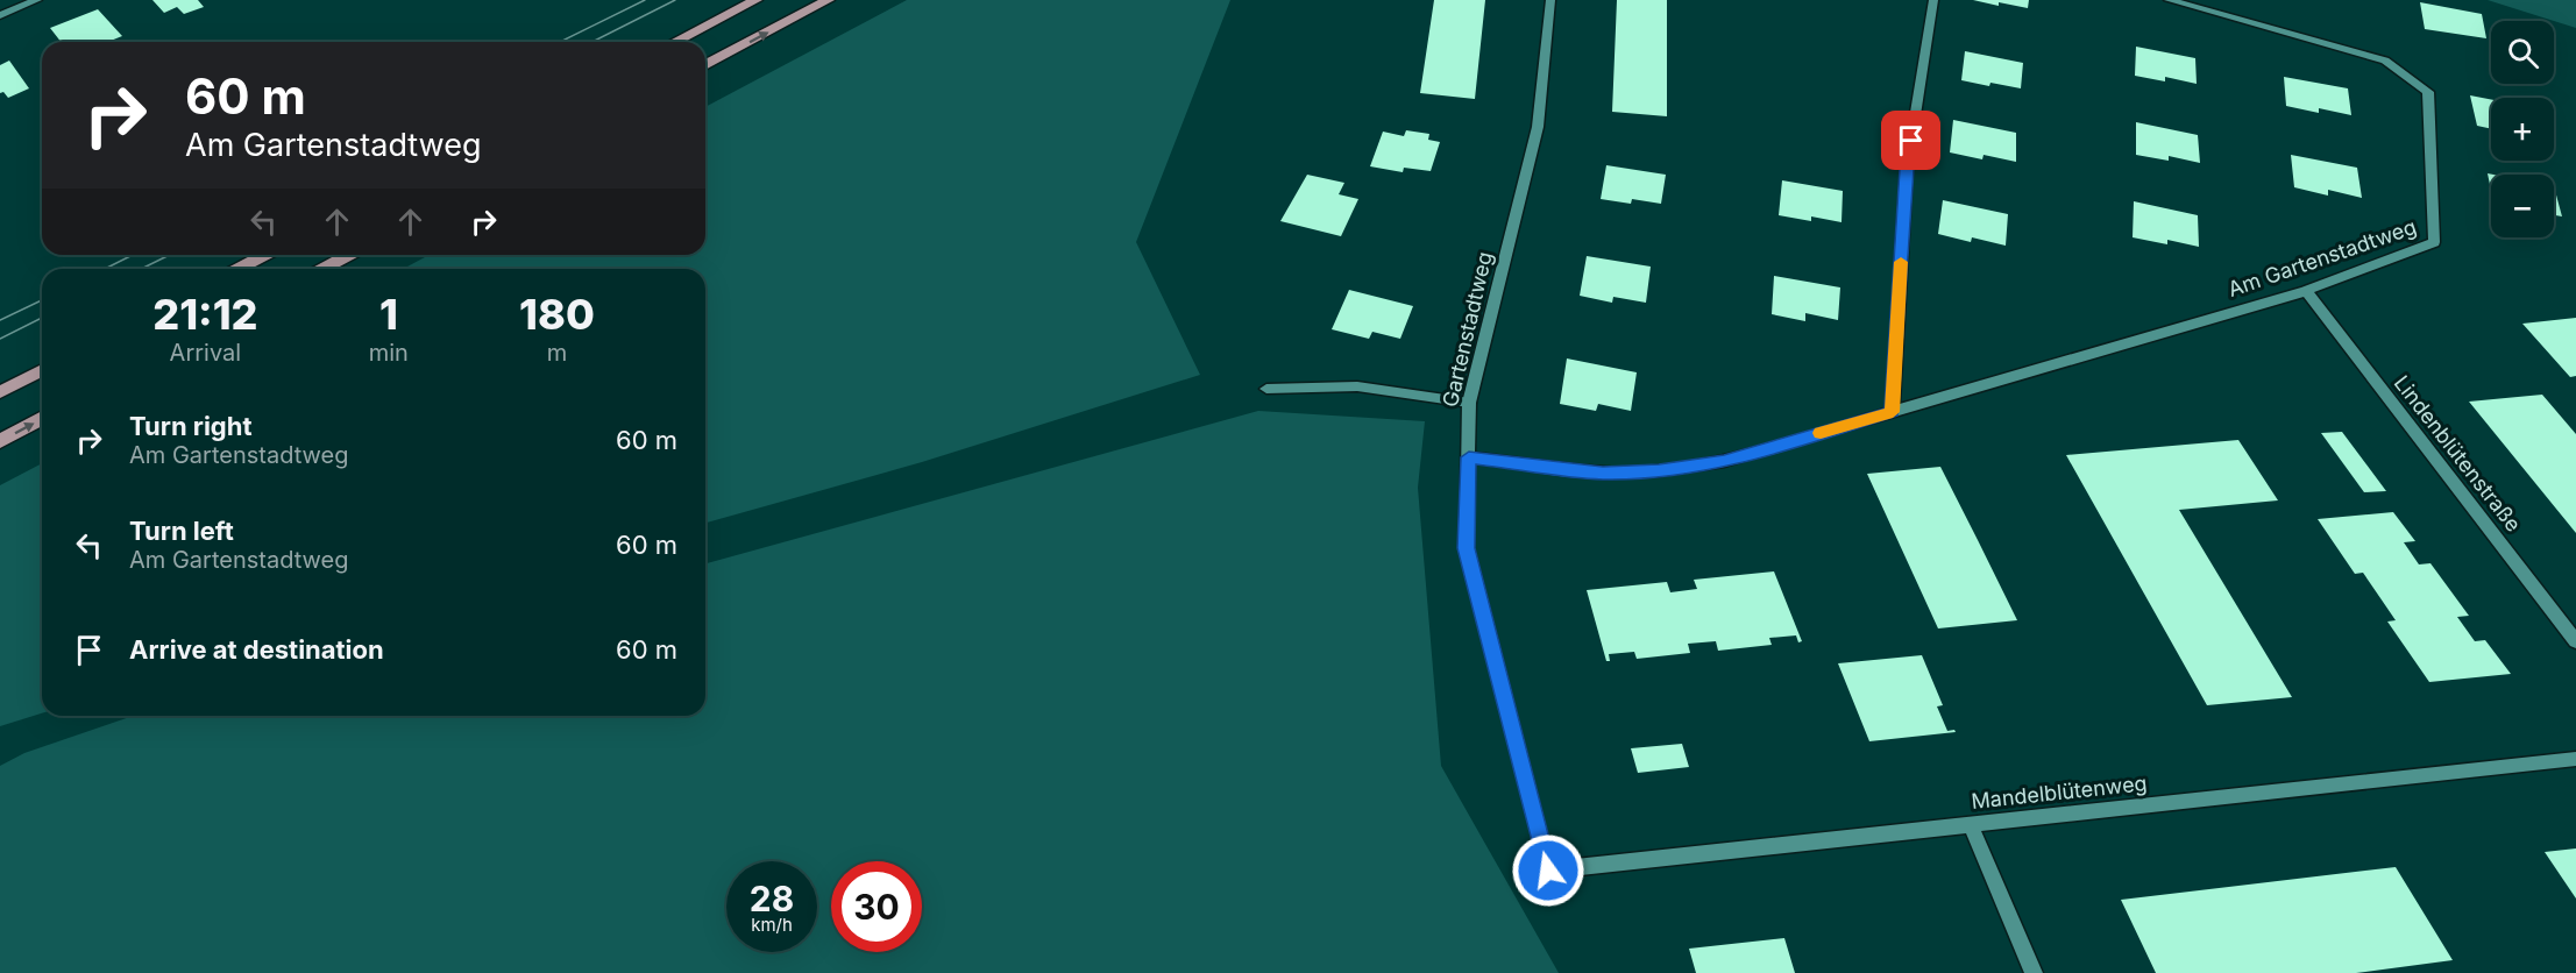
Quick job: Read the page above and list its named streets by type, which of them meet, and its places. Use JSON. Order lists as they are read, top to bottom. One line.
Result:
{"streets":{"street":["Am Gartenstadtweg","Gartenstadtweg","Lindenblütenstraße","Mandelblütenweg"]},"crossings":[["Am Gartenstadtweg","Gartenstadtweg"],["Am Gartenstadtweg","Lindenblütenstraße"],["Gartenstadtweg","Mandelblütenweg"]],"page":{"map_buttons":["+","−"],"turn":["60 m","Am Gartenstadtweg"],"eta":["21:12","Arrival","1","min","180","m"],"list":[{"name":"Turn right","note":"Am Gartenstadtweg","value":"60 m"},{"name":"Turn left","note":"Am Gartenstadtweg","value":"60 m"},{"name":"Arrive at destination","value":"60 m"}],"speed":"28 km/h","limit":"30"}}
